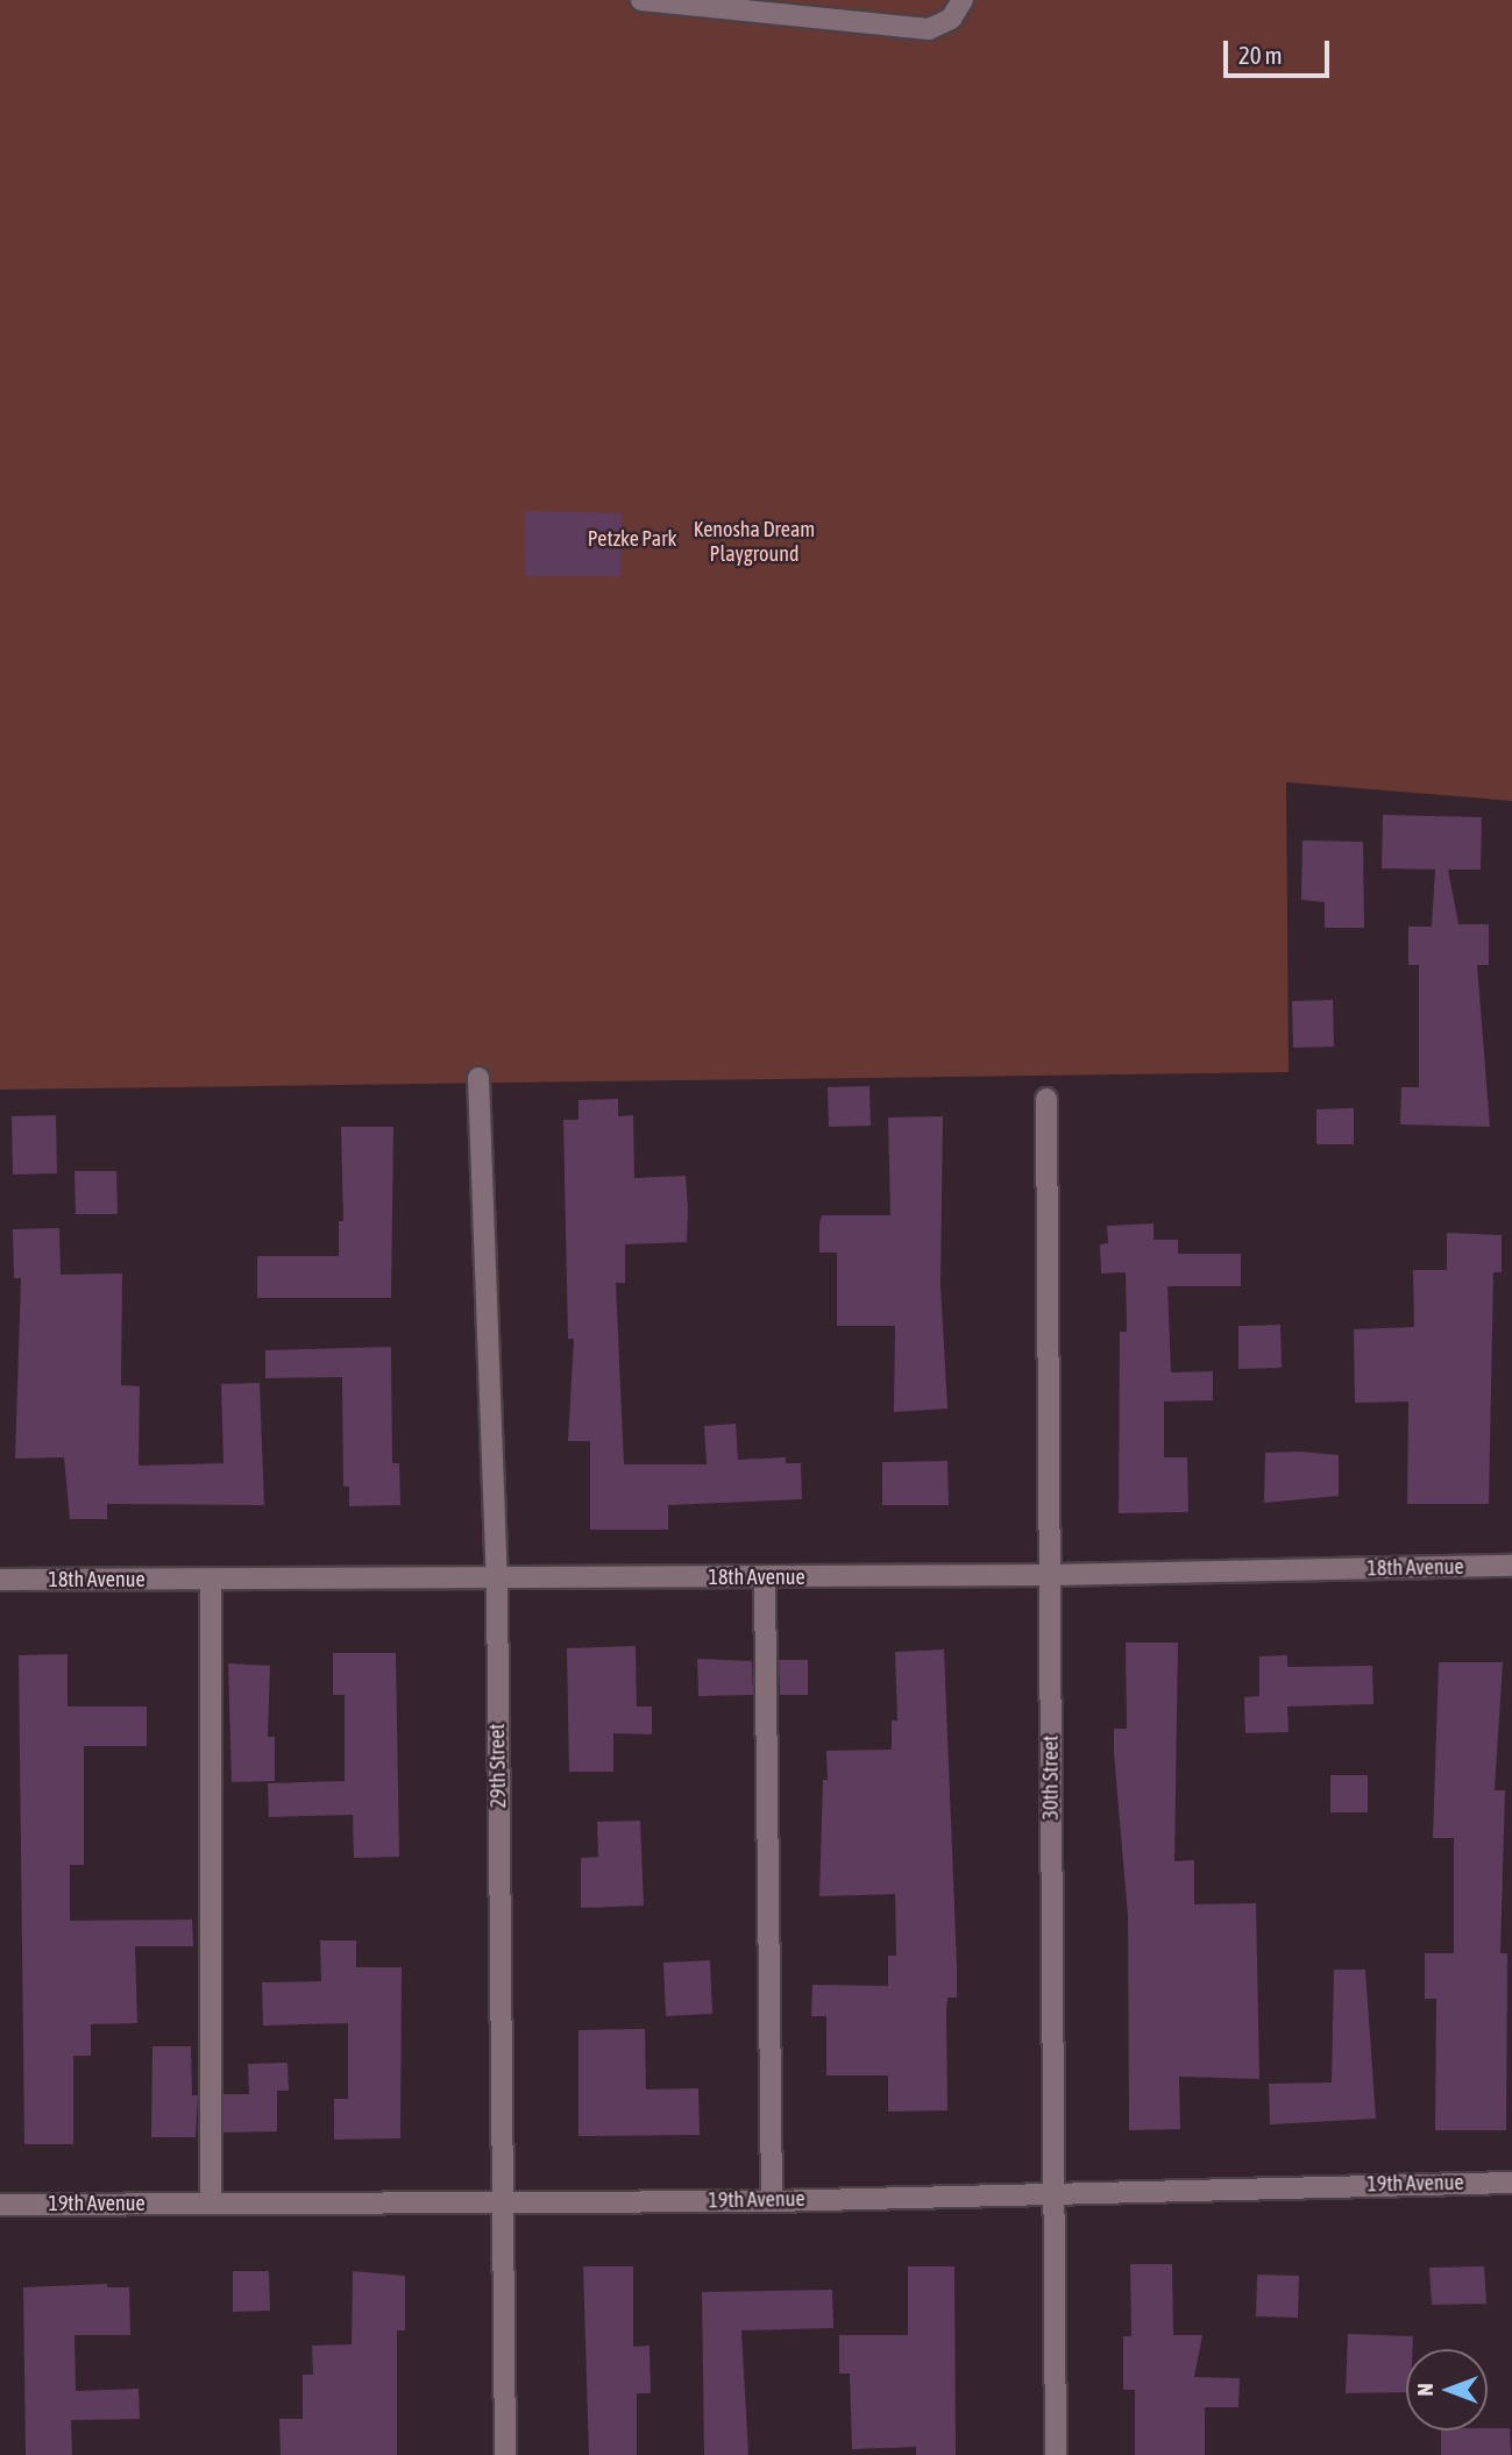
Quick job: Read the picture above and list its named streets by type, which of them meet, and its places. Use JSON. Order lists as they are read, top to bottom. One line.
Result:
{"streets":{"street":["18th Avenue","29th Street","30th Street","19th Avenue"]},"crossings":[["18th Avenue","29th Street"],["18th Avenue","30th Street"],["29th Street","19th Avenue"],["30th Street","19th Avenue"]],"parks":["Kenosha Dream Playground","Petzke Park"],"scale_bar":"20 m","north":"left"}
